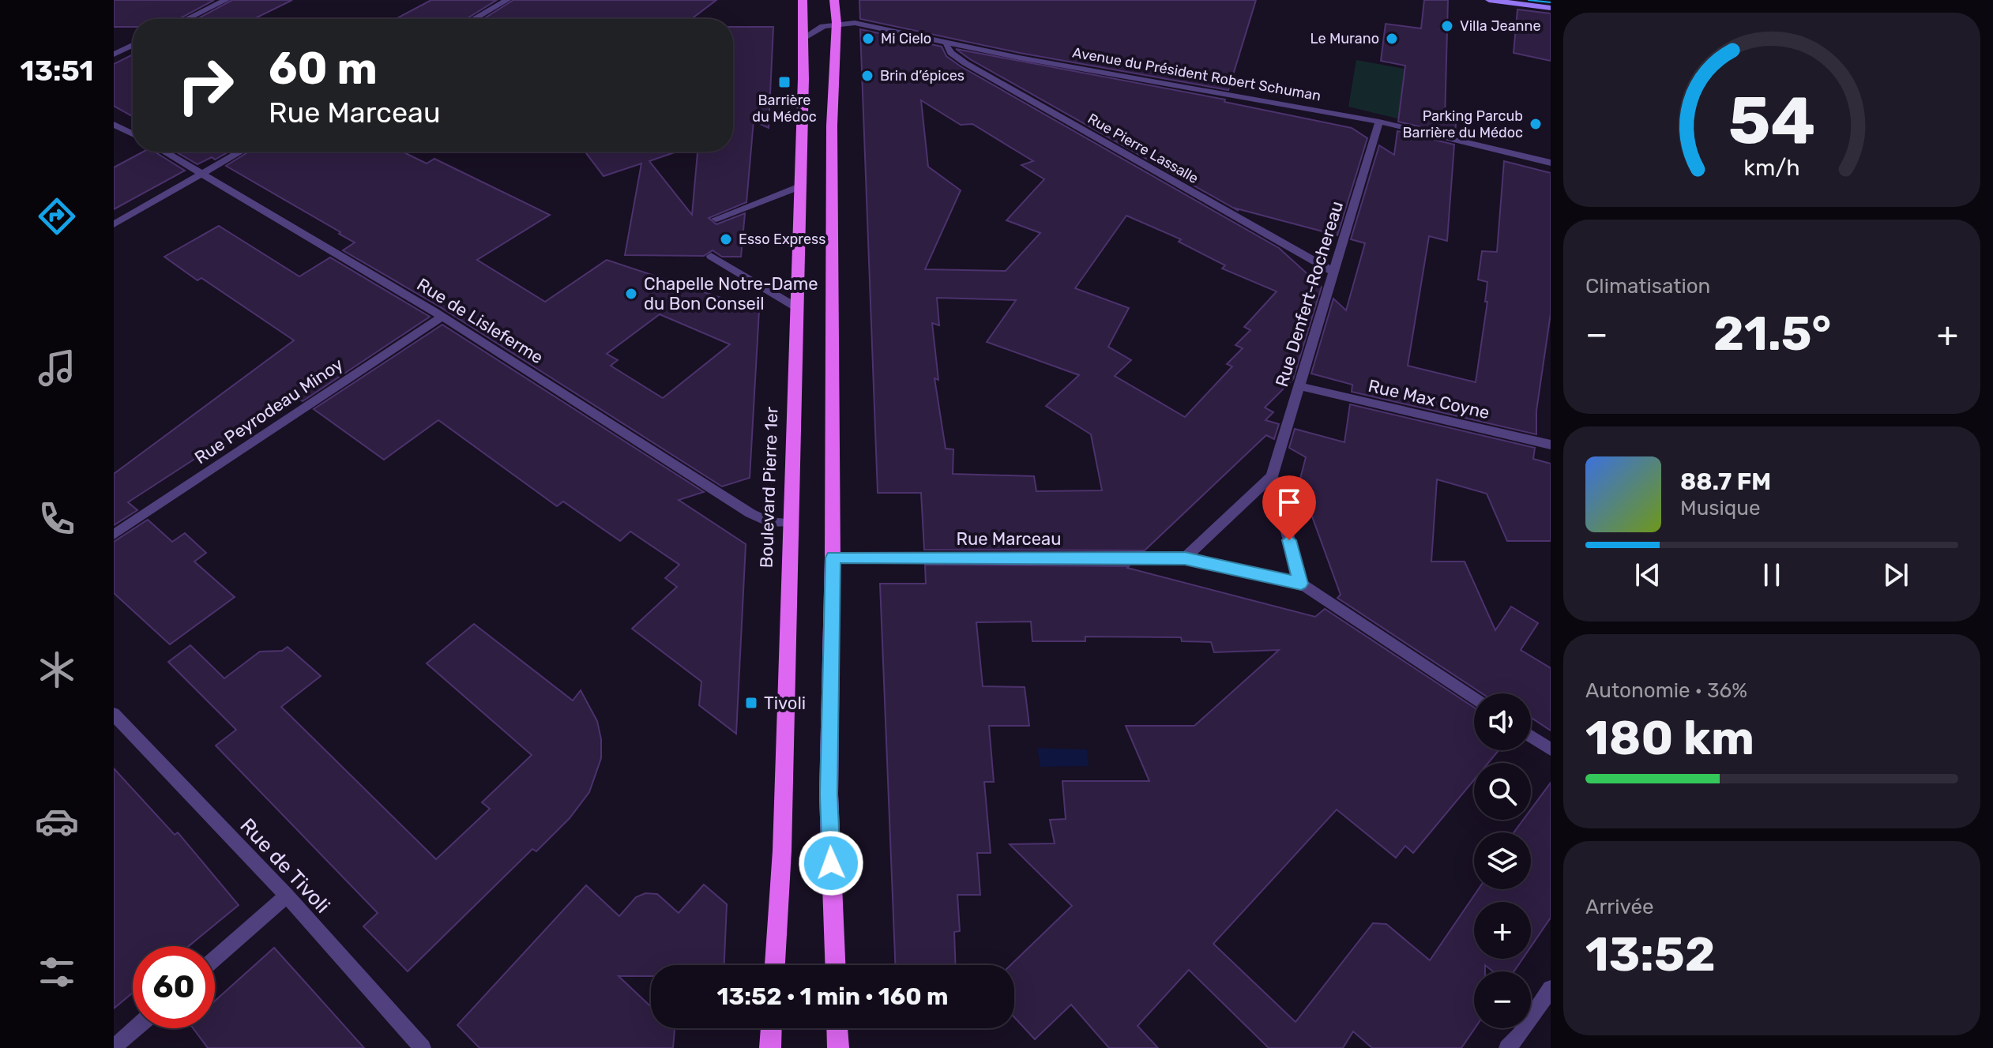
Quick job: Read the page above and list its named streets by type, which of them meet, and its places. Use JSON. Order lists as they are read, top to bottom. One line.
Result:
{"streets":{"main road":["Boulevard Pierre 1er"],"street":["Avenue du Président Robert Schuman","Rue Pierre Lassalle","Rue Denfert-Rochereau","Rue de Lisleferme","Rue Max Coyne","Rue Peyrodeau Minoy","Rue Marceau","Rue de Tivoli"]},"crossings":[["Avenue du Président Robert Schuman","Rue Pierre Lassalle"],["Avenue du Président Robert Schuman","Rue Denfert-Rochereau"],["Rue Pierre Lassalle","Rue Denfert-Rochereau"],["Rue Denfert-Rochereau","Rue Max Coyne"],["Rue de Lisleferme","Rue Peyrodeau Minoy"],["Rue de Lisleferme","Boulevard Pierre 1er"]],"places":{"other":["Villa Jeanne","Mi Cielo","Le Murano","Brin d’épices","Parking Parcub Barrière du Médoc","Esso Express","Chapelle Notre-Dame du Bon Conseil"],"transit":["Barrière du Médoc","Tivoli"]},"page":{"tabs":"13:51","turn":["60 m","Rue Marceau"],"tile":["Climatisation",["Autonomie · 36%","180 km"],["Arrivée","13:52"]],"heat":["−","21.5°","+"],"song":["88.7 FM","Musique"],"map_buttons":["+","−"],"limit":"60","trip":"13:52 · 1 min · 160 m","gauge":["54","km/h"]}}
